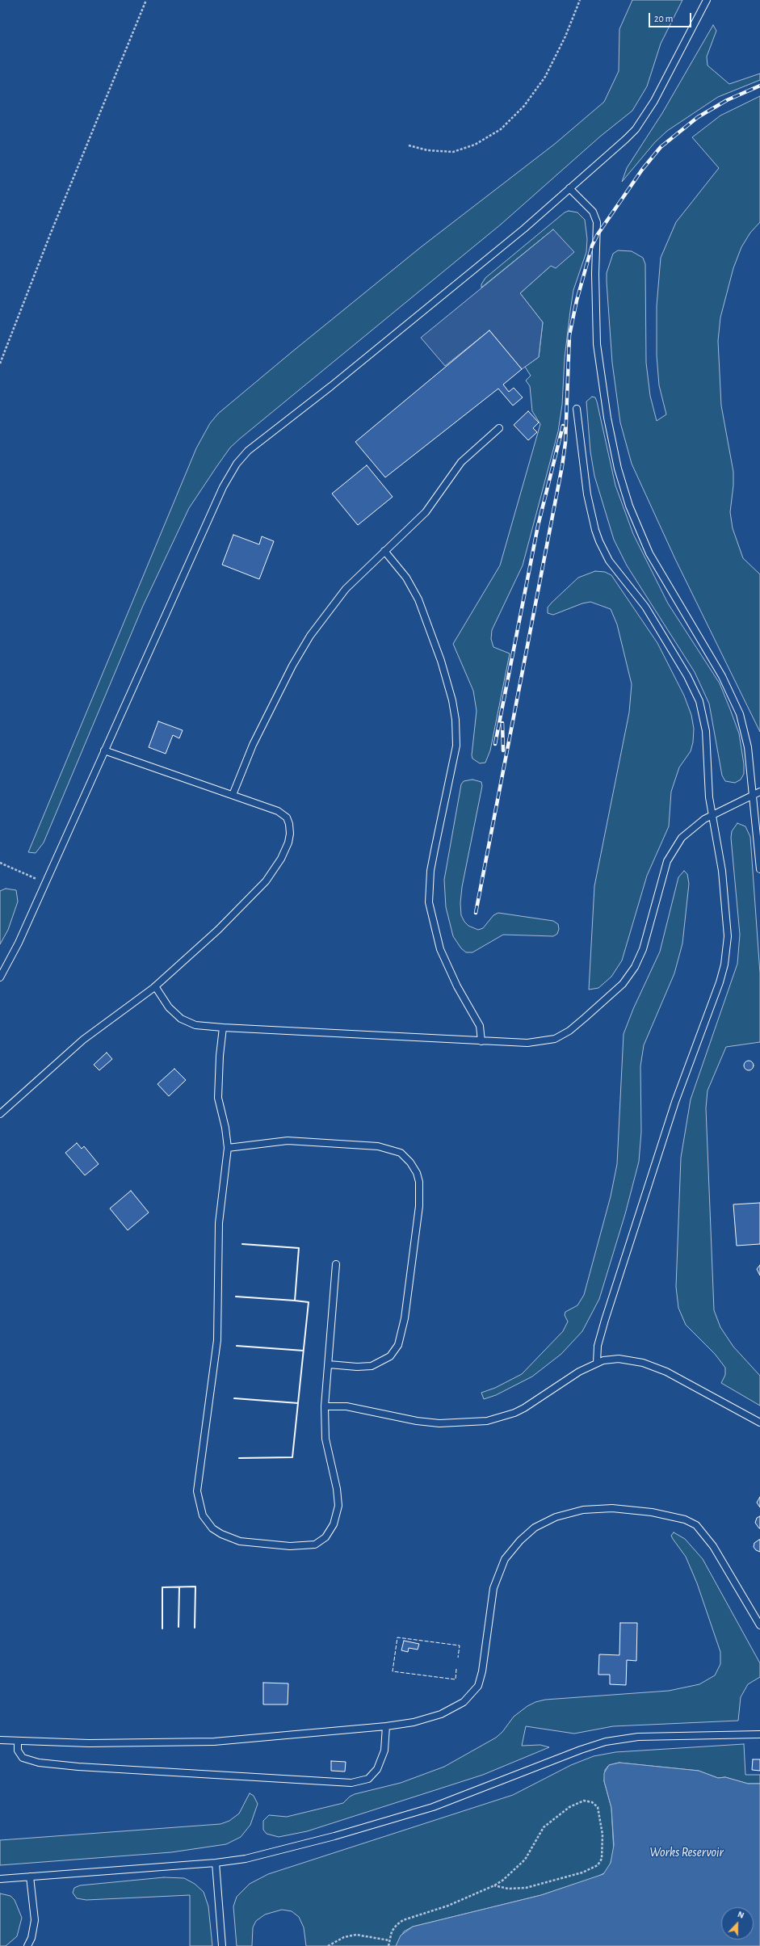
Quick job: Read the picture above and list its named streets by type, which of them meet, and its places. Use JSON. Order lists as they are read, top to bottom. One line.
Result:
{"water":["Works Reservoir"],"scale_bar":"20 m","north":"top"}
